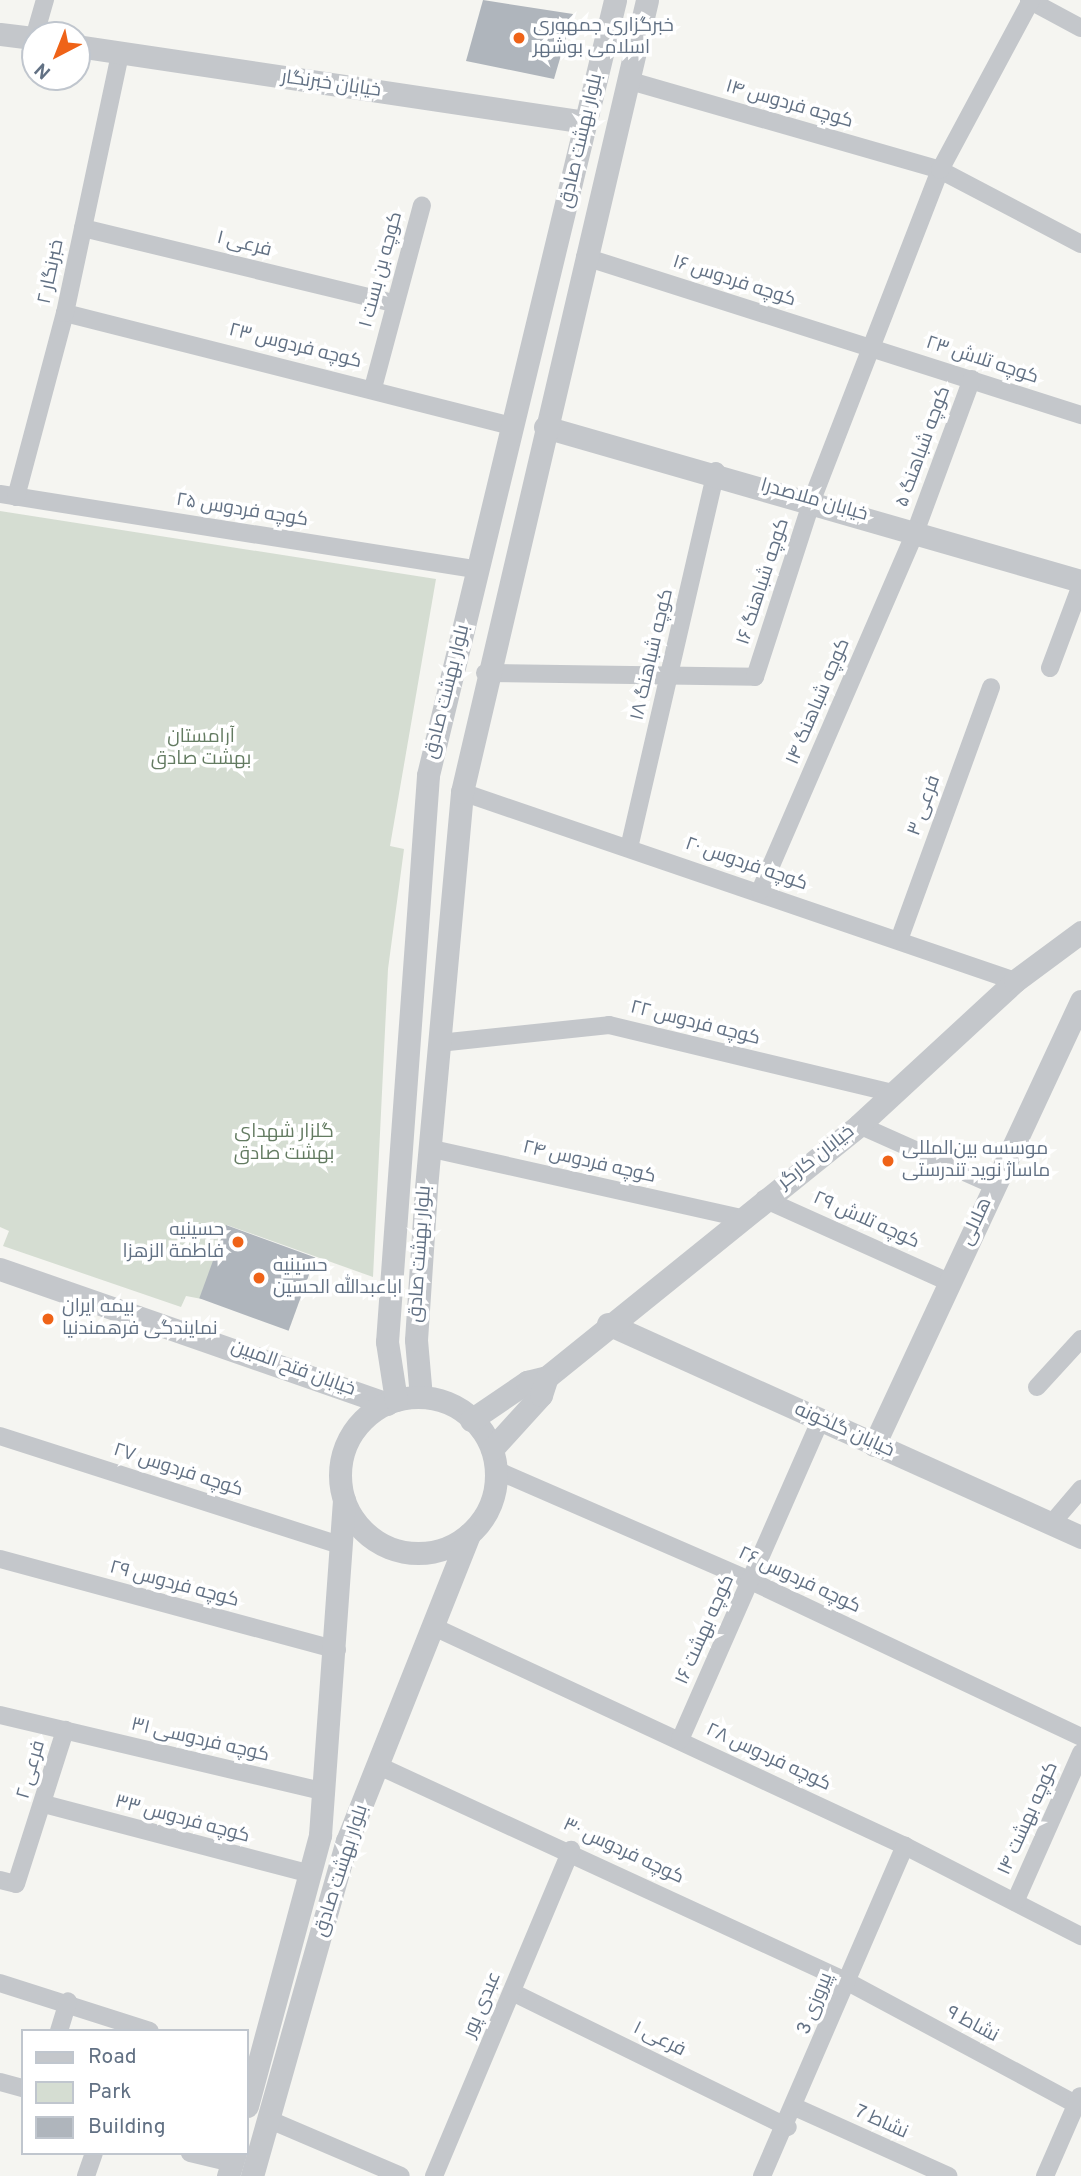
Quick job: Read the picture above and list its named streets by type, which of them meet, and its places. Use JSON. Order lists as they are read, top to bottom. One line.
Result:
{"streets":{"street":["خیابان خبرنگار","کوچه فردوس ۱۴","بلوار بهشت صادق","فرعی ۱","کوچه بن بست ۱","خبرنگار ۲","کوچه فردوس ۱۶","کوچه فردوس ۲۳","کوچه تلاش ۲۳","کوچه شباهنگ ۵","خیابان ملاصدرا","کوچه فردوس ۲۵","کوچه شباهنگ ۱۶","کوچه شباهنگ ۱۸","کوچه شباهنگ ۱۴","فرعی ۳","کوچه فردوس ۲۰","کوچه فردوس ۲۲","خیابان کارگر","کوچه فردوس ۲۴","کوچه تلاش ۲۹","هلالی","خیابان فتح المبین","خیابان گلخونه","کوچه فردوس ۲۷","کوچه فردوس ۲۶","کوچه فردوس ۲۹","کوچه بهشت ۱۶","کوچه فردوسی ۳۱","کوچه فردوس ۲۸","فرعی ۲","کوچه بهشت ۱۴","کوچه فردوس ۳۳","کوچه فردوس ۳۰","پیروزی 3","عبدی پور","نشاط ۹","نشاط 7"]},"crossings":[["خیابان خبرنگار","بلوار بهشت صادق"],["خیابان خبرنگار","خبرنگار ۲"],["کوچه فردوس ۱۴","بلوار بهشت صادق"],["کوچه فردوس ۱۴","کوچه شباهنگ ۱۶"],["بلوار بهشت صادق","کوچه فردوس ۱۶"],["بلوار بهشت صادق","کوچه فردوس ۲۳"],["بلوار بهشت صادق","خیابان ملاصدرا"],["بلوار بهشت صادق","کوچه فردوس ۲۵"],["بلوار بهشت صادق","کوچه فردوس ۲۰"],["بلوار بهشت صادق","کوچه فردوس ۲۲"],["بلوار بهشت صادق","خیابان کارگر"],["بلوار بهشت صادق","کوچه فردوس ۲۴"],["بلوار بهشت صادق","خیابان فتح المبین"],["بلوار بهشت صادق","کوچه فردوس ۲۷"],["بلوار بهشت صادق","کوچه فردوس ۲۶"],["بلوار بهشت صادق","کوچه فردوس ۲۹"],["بلوار بهشت صادق","کوچه فردوسی ۳۱"],["بلوار بهشت صادق","کوچه فردوس ۲۸"],["بلوار بهشت صادق","کوچه فردوس ۳۳"],["بلوار بهشت صادق","کوچه فردوس ۳۰"],["فرعی ۱","کوچه بن بست ۱"],["فرعی ۱","خبرنگار ۲"],["فرعی ۱","پیروزی 3"],["فرعی ۱","عبدی پور"],["کوچه بن بست ۱","کوچه فردوس ۲۳"],["خبرنگار ۲","کوچه فردوس ۲۳"],["خبرنگار ۲","کوچه فردوس ۲۵"],["کوچه فردوس ۱۶","کوچه تلاش ۲۳"],["کوچه فردوس ۱۶","کوچه شباهنگ ۱۶"],["کوچه تلاش ۲۳","کوچه شباهنگ ۵"],["کوچه تلاش ۲۳","کوچه شباهنگ ۱۶"],["کوچه شباهنگ ۵","خیابان ملاصدرا"],["کوچه شباهنگ ۵","کوچه شباهنگ ۱۴"],["خیابان ملاصدرا","کوچه شباهنگ ۱۶"],["خیابان ملاصدرا","کوچه شباهنگ ۱۸"],["خیابان ملاصدرا","کوچه شباهنگ ۱۴"],["کوچه شباهنگ ۱۶","کوچه شباهنگ ۱۸"],["کوچه شباهنگ ۱۸","کوچه فردوس ۲۰"],["کوچه شباهنگ ۱۴","کوچه فردوس ۲۰"],["فرعی ۳","کوچه فردوس ۲۰"],["کوچه فردوس ۲۰","خیابان کارگر"],["کوچه فردوس ۲۲","خیابان کارگر"],["خیابان کارگر","کوچه فردوس ۲۴"],["خیابان کارگر","کوچه تلاش ۲۹"],["خیابان کارگر","خیابان فتح المبین"],["خیابان کارگر","خیابان گلخونه"],["خیابان کارگر","کوچه فردوس ۲۶"],["کوچه تلاش ۲۹","هلالی"],["هلالی","خیابان گلخونه"],["خیابان فتح المبین","کوچه فردوس ۲۶"],["خیابان گلخونه","کوچه بهشت ۱۶"],["کوچه فردوس ۲۶","کوچه بهشت ۱۶"],["کوچه بهشت ۱۶","کوچه فردوس ۲۸"],["کوچه فردوسی ۳۱","فرعی ۲"],["کوچه فردوس ۲۸","کوچه بهشت ۱۴"],["کوچه فردوس ۲۸","پیروزی 3"],["فرعی ۲","کوچه فردوس ۳۳"],["کوچه فردوس ۳۰","پیروزی 3"],["کوچه فردوس ۳۰","عبدی پور"],["کوچه فردوس ۳۰","نشاط ۹"],["پیروزی 3","نشاط ۹"],["پیروزی 3","نشاط 7"]],"parks":["آرامستان بهشت صادق","گلزار شهدای بهشت صادق"],"places":["خبرگزاری جمهوری اسلامی بوشهر","موسسه بین‌المللی ماساژ نوید تندرستی","حسینیه فاطمة الزهزا","حسینیه اباعبدالله الحسین","بیمه ایران نمایندگی فرهمندنیا"],"legend":["Road","Park","Building"],"north":"bottom left"}
